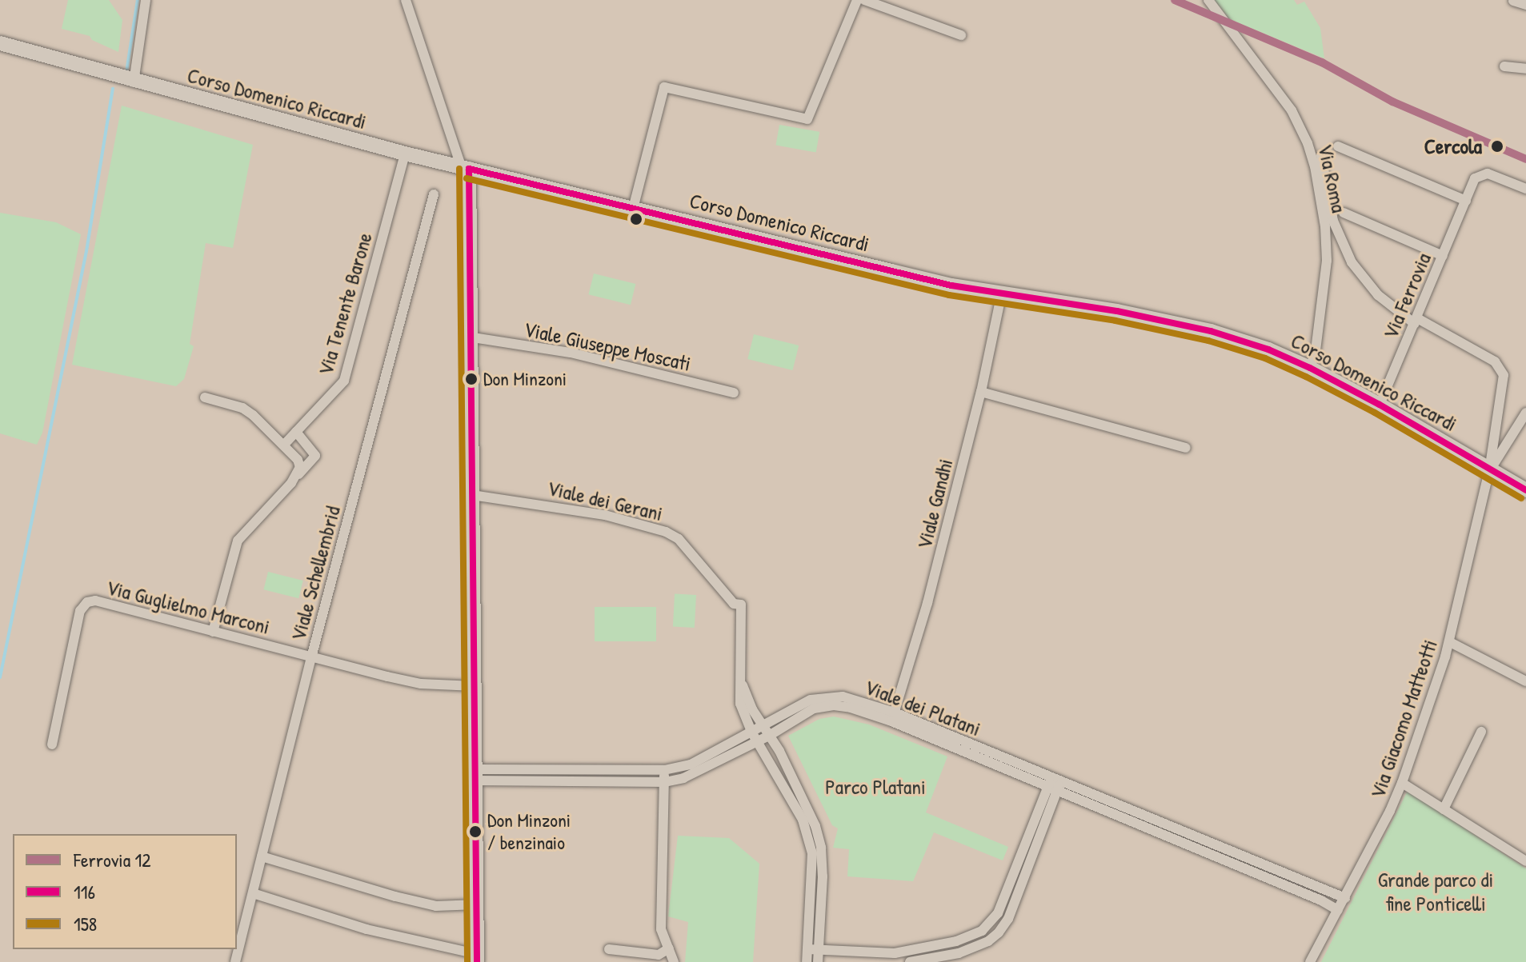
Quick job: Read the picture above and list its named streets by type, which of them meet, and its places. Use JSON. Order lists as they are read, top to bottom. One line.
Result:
{"streets":{"main road":["Corso Domenico Riccardi"],"street":["Via Roma","Via Ferrovia","Via Tenente Barone","Viale Giuseppe Moscati","Viale dei Gerani","Viale Gandhi","Viale Schellembrid","Via Guglielmo Marconi","Viale dei Platani","Via Giacomo Matteotti"]},"crossings":[["Corso Domenico Riccardi","Via Roma"],["Corso Domenico Riccardi","Via Ferrovia"],["Corso Domenico Riccardi","Via Tenente Barone"],["Corso Domenico Riccardi","Viale Gandhi"],["Corso Domenico Riccardi","Via Giacomo Matteotti"],["Via Roma","Via Ferrovia"],["Viale dei Gerani","Viale dei Platani"],["Viale Gandhi","Viale dei Platani"],["Viale Schellembrid","Via Guglielmo Marconi"],["Viale dei Platani","Via Giacomo Matteotti"]],"parks":["Parco Platani","Grande parco di fine Ponticelli"],"places":["Cercola","Don Minzoni","Don Minzoni / benzinaio"],"lines":["rail line 12","transit line 116","transit line 158"],"legend":["Ferrovia 12","116","158"]}
